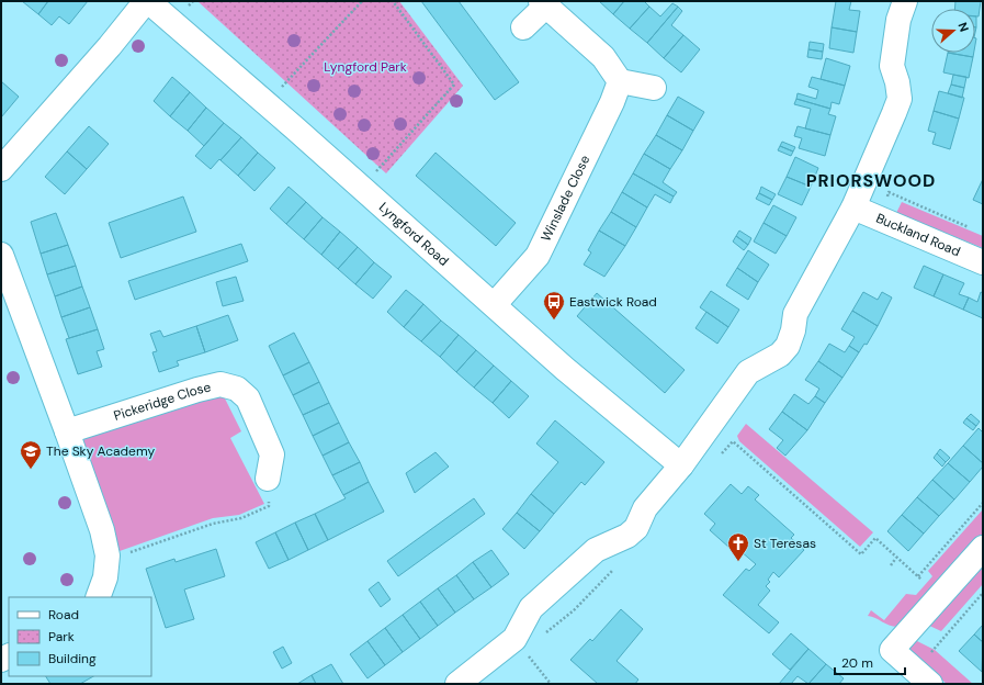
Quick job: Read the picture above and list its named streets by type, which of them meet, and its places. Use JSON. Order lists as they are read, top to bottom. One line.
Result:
{"streets":{"street":["Winslade Close","Lyngford Road","Buckland Road","Pickeridge Close"]},"crossings":[["Winslade Close","Lyngford Road"]],"districts":["PRIORSWOOD"],"parks":["Lyngford Park"],"places":{"bus stop":["Eastwick Road"],"school or university":["The Sky Academy"],"church":["St Teresas"]},"legend":["Road","Park","Building"],"scale_bar":"20 m","north":"right"}
